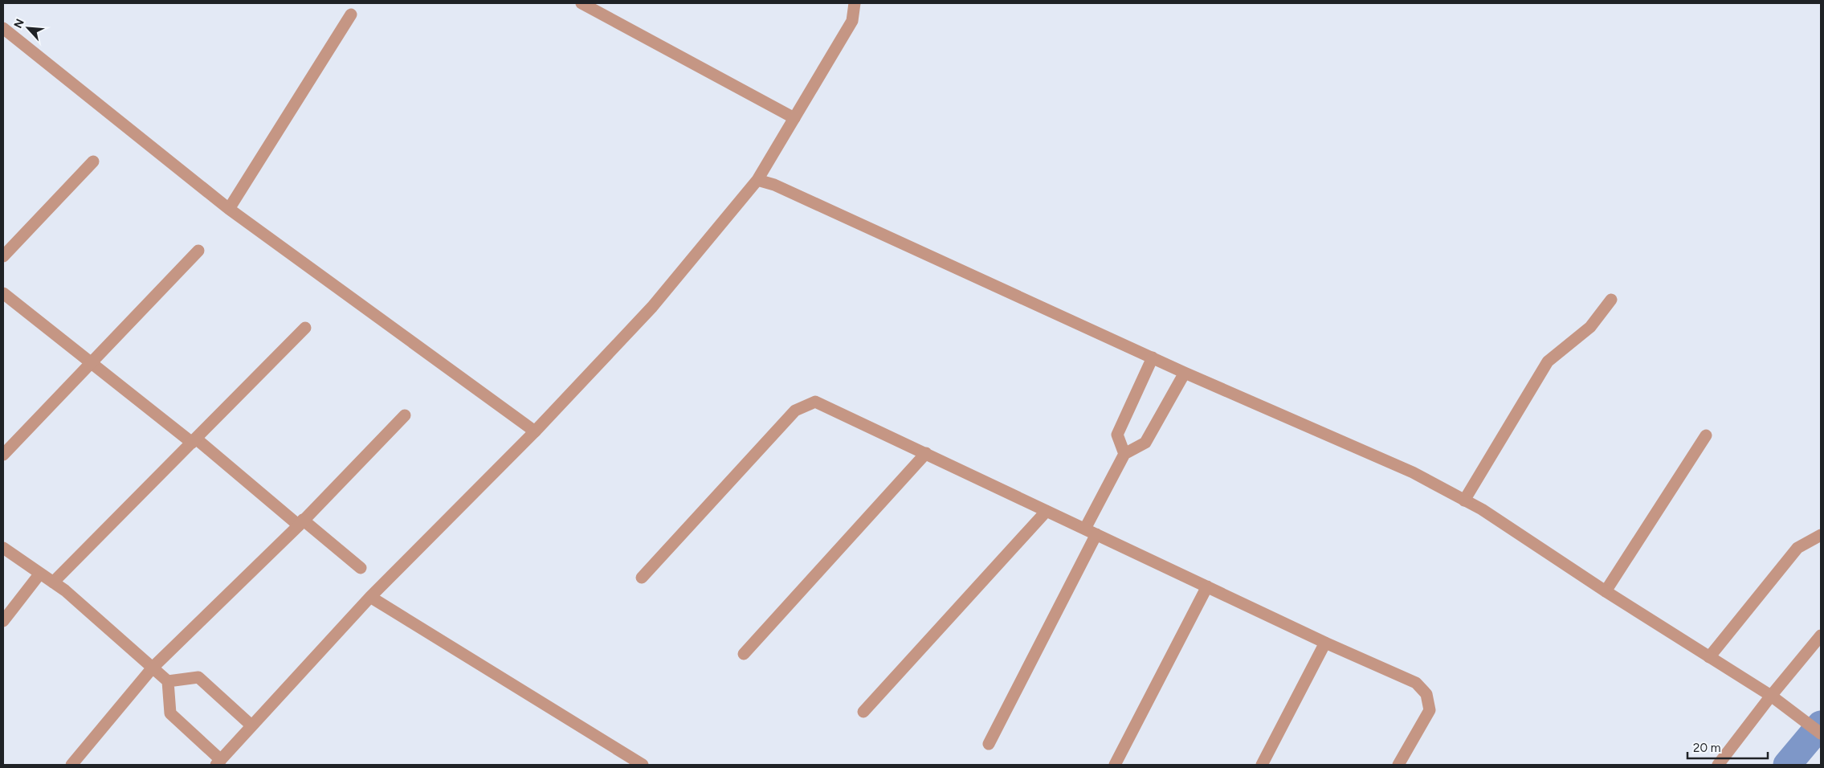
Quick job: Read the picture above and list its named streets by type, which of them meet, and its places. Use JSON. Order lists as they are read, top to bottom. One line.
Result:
{"scale_bar":"20 m","north":"top left"}
